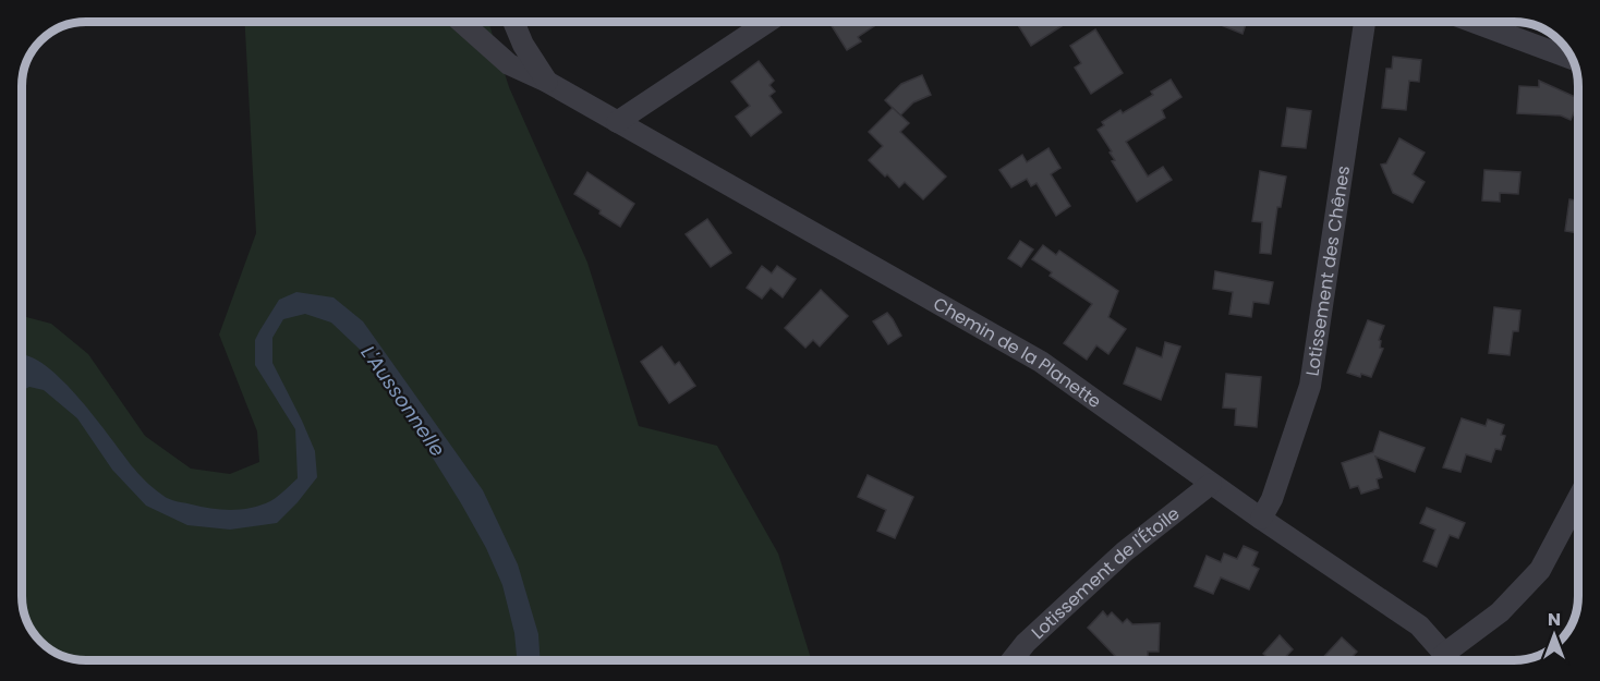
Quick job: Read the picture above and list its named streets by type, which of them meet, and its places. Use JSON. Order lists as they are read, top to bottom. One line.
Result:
{"streets":{"street":["Lotissement des Chênes","Chemin de la Planette","Lotissement de l'Étoile"]},"crossings":[["Lotissement des Chênes","Chemin de la Planette"],["Chemin de la Planette","Lotissement de l'Étoile"]],"water":["L'Aussonnelle"],"north":"top"}
